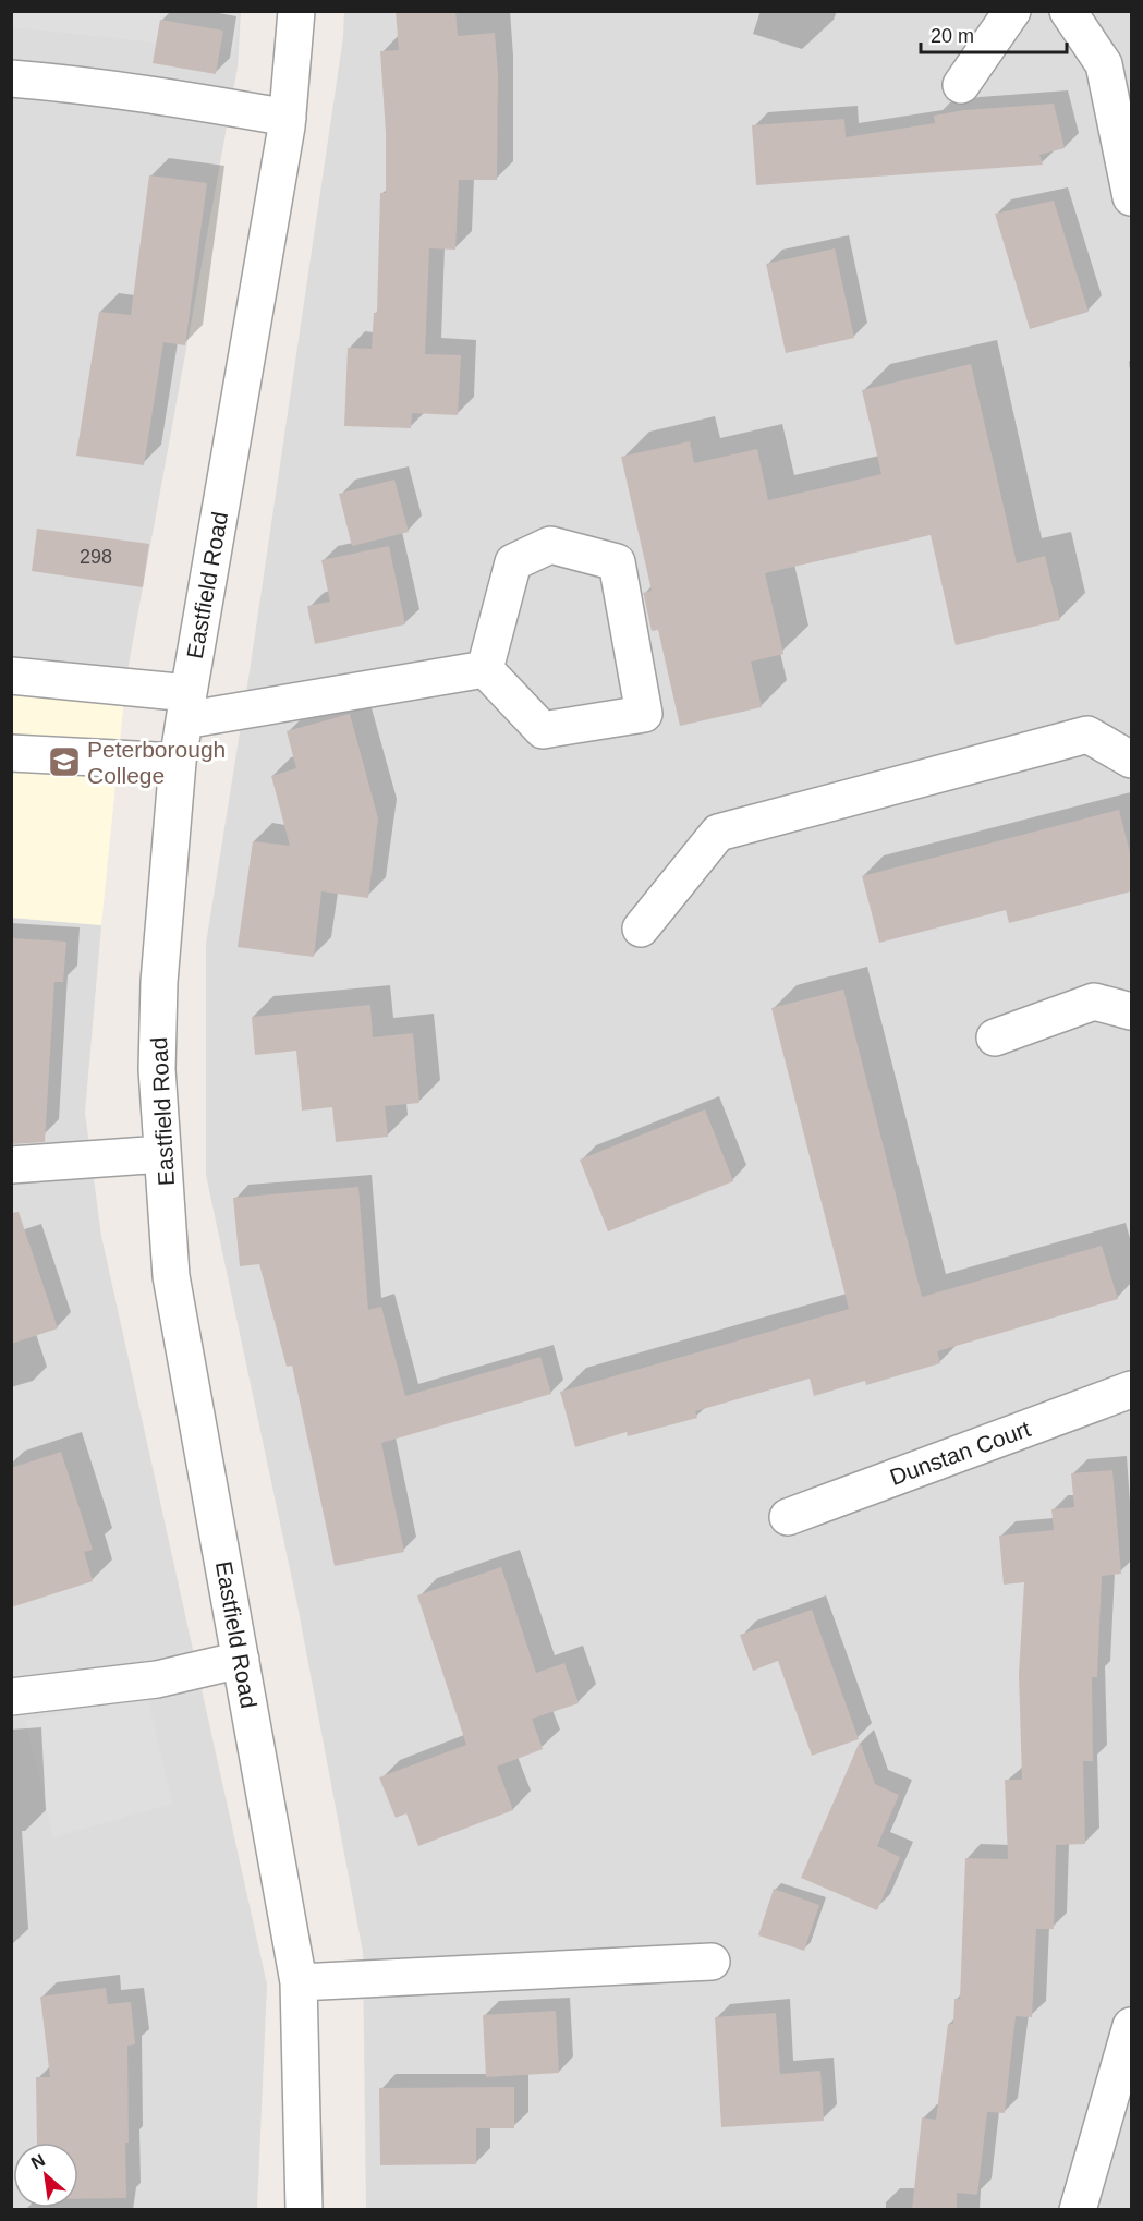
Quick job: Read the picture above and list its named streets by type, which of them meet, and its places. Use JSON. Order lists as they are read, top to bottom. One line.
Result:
{"streets":{"street":["Eastfield Road","Dunstan Court"]},"places":{"school or university":["Peterborough College"]},"house_numbers":["298"],"scale_bar":"20 m","north":"top left"}
